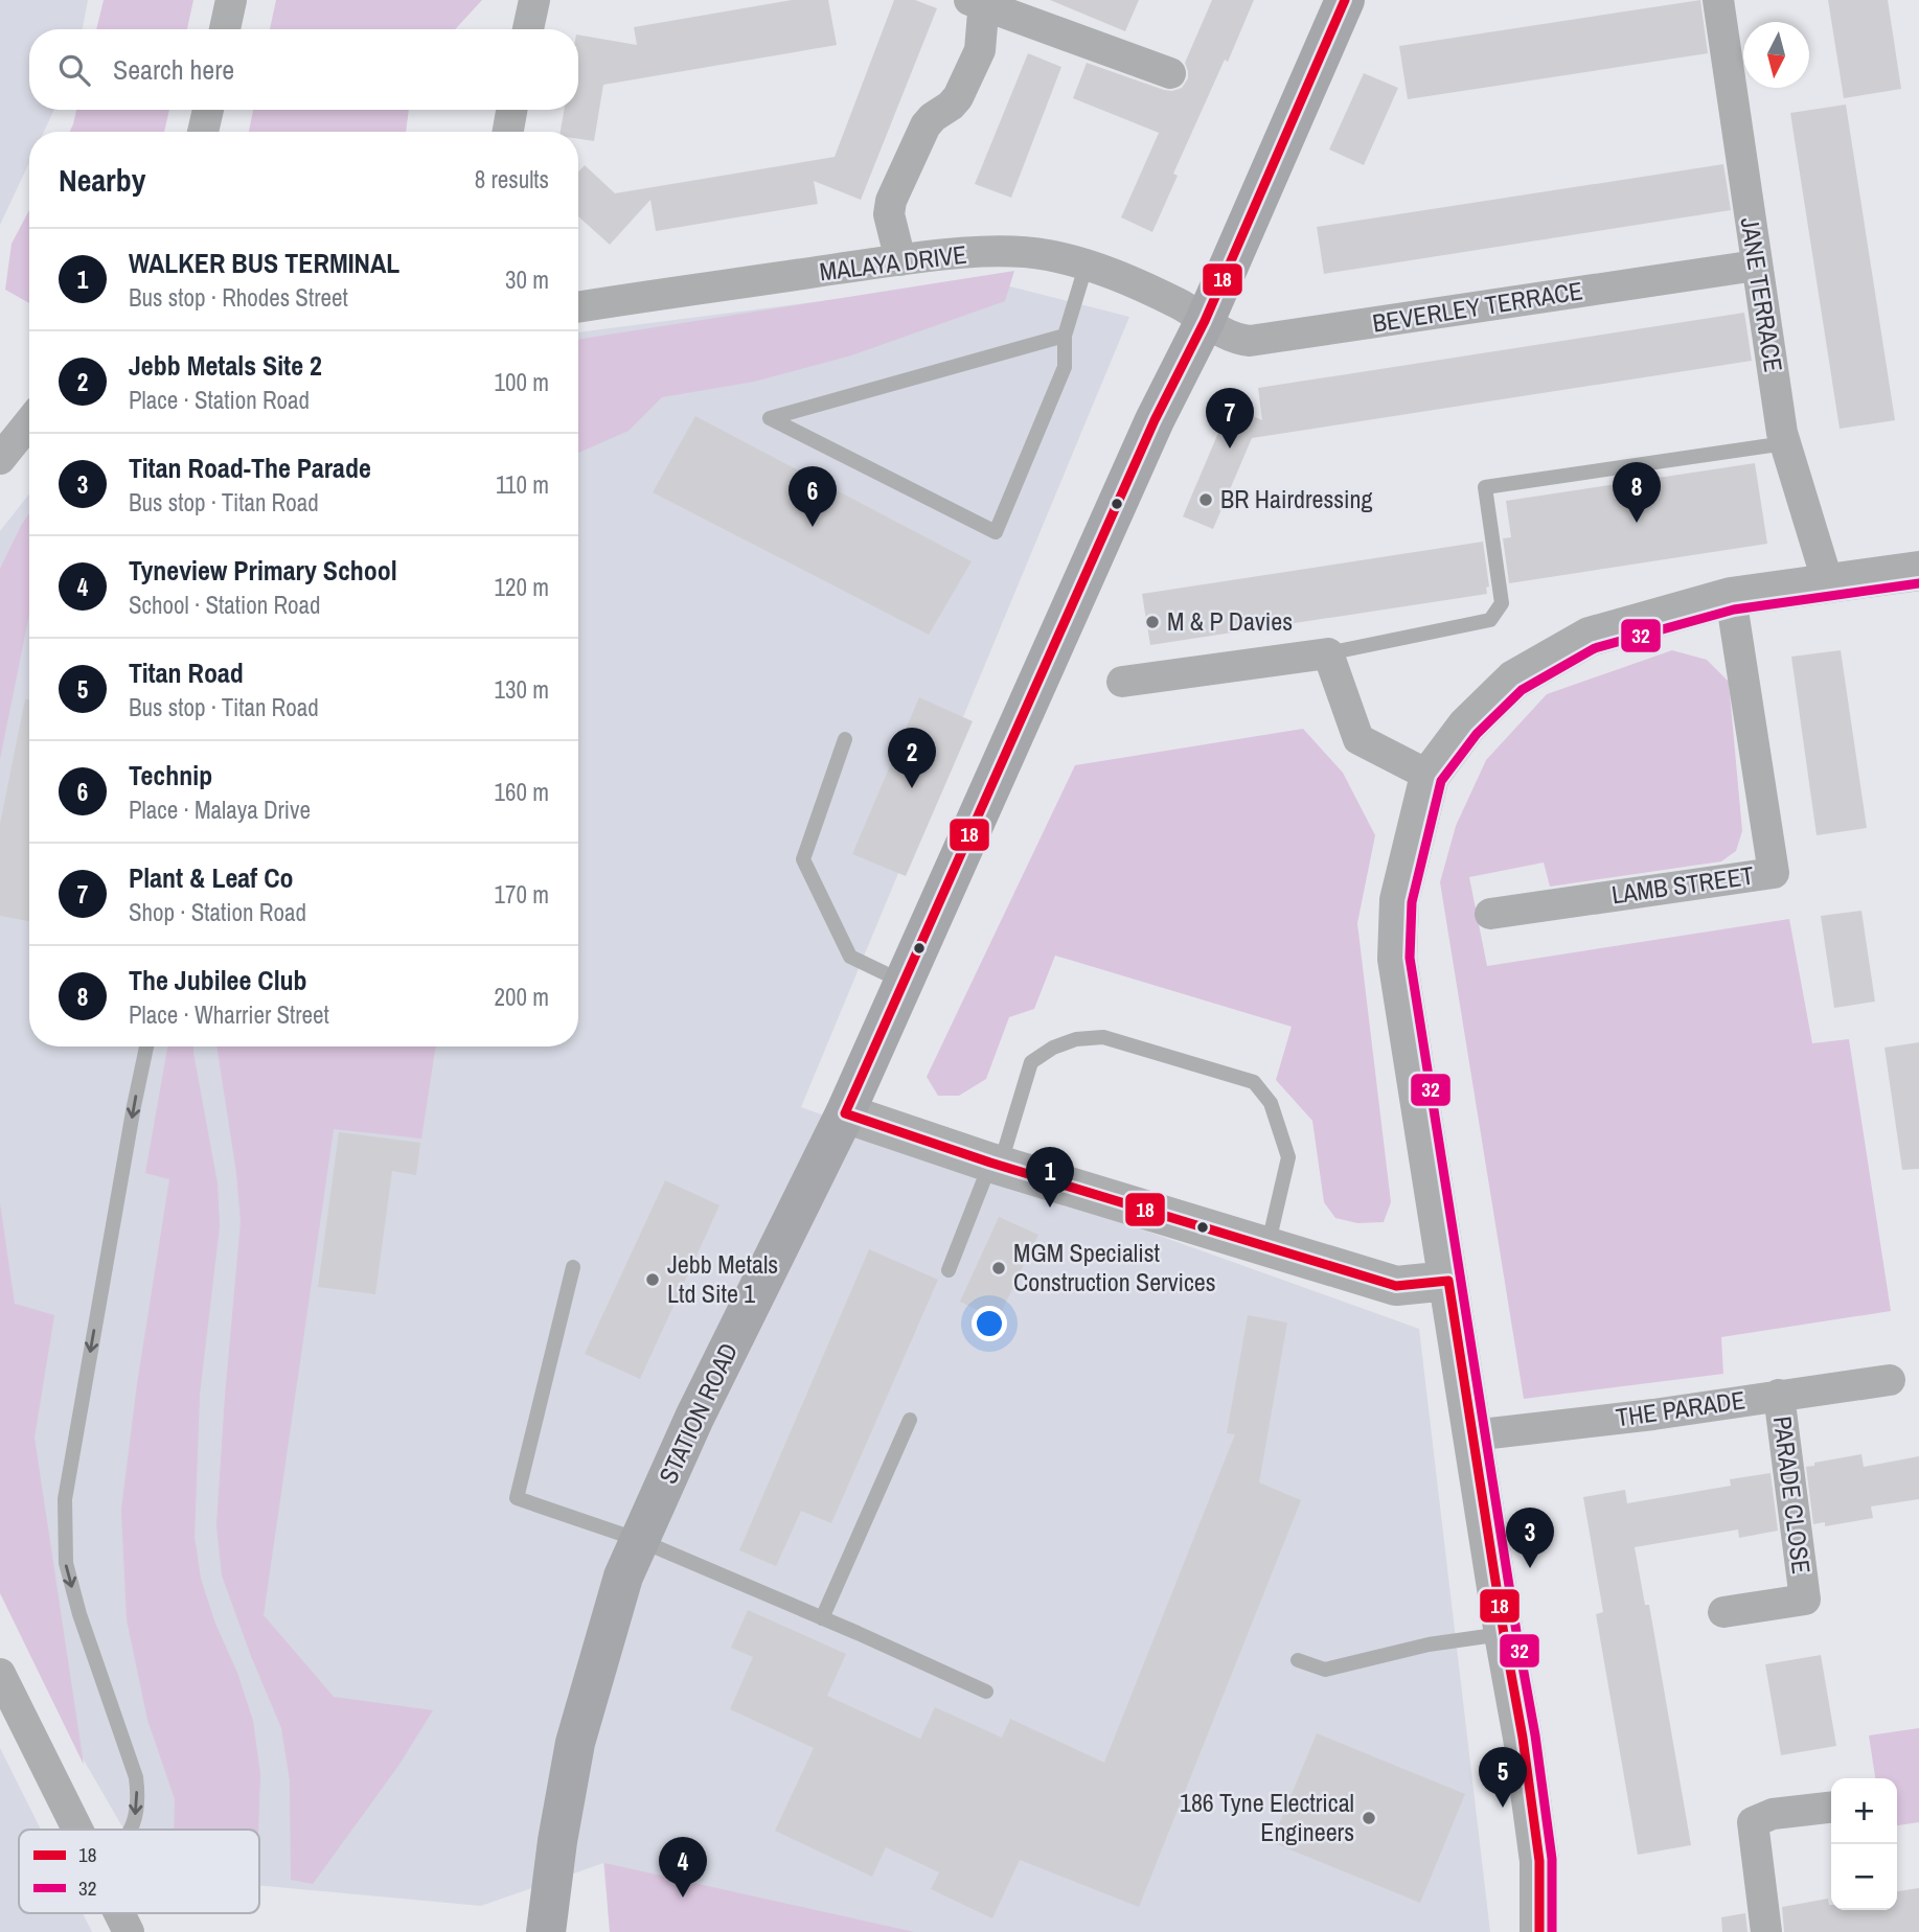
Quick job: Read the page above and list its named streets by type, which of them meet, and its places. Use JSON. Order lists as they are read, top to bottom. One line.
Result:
{"streets":{"main road":["STATION ROAD"],"street":["MALAYA DRIVE","JANE TERRACE","BEVERLEY TERRACE","LAMB STREET","THE PARADE","PARADE CLOSE"]},"crossings":[["MALAYA DRIVE","BEVERLEY TERRACE"],["MALAYA DRIVE","STATION ROAD"],["JANE TERRACE","BEVERLEY TERRACE"],["BEVERLEY TERRACE","STATION ROAD"],["THE PARADE","PARADE CLOSE"]],"places":["BR Hairdressing","M & P Davies","MGM Specialist Construction Services","Jebb Metals Ltd Site 1","186 Tyne Electrical Engineers"],"lines":["transit line 18","transit line 32"],"legend":["18","32"],"north":"bottom","page":{"search":"Search here","heading":["Nearby","8 results"],"list":[{"mark":"1","name":"WALKER BUS TERMINAL","note":"Bus stop · Rhodes Street","value":"30 m"},{"mark":"2","name":"Jebb Metals Site 2","note":"Place · Station Road","value":"100 m"},{"mark":"3","name":"Titan Road-The Parade","note":"Bus stop · Titan Road","value":"110 m"},{"mark":"4","name":"Tyneview Primary School","note":"School · Station Road","value":"120 m"},{"mark":"5","name":"Titan Road","note":"Bus stop · Titan Road","value":"130 m"},{"mark":"6","name":"Technip","note":"Place · Malaya Drive","value":"160 m"},{"mark":"7","name":"Plant & Leaf Co","note":"Shop · Station Road","value":"170 m"},{"mark":"8","name":"The Jubilee Club","note":"Place · Wharrier Street","value":"200 m"}],"pins":["7","8","6","2","1","3","5","4"],"map_buttons":["+","−"]}}
